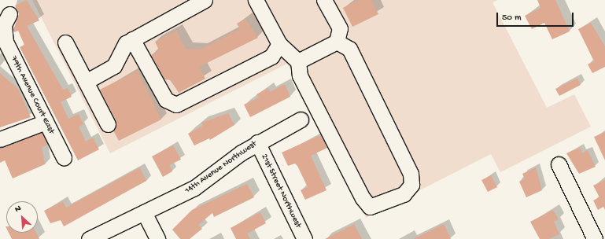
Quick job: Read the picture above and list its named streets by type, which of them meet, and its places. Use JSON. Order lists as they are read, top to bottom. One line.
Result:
{"streets":{"street":["79th Avenue Court East","14th Avenue Northwest","21st Street Northwest"]},"crossings":[["14th Avenue Northwest","21st Street Northwest"]],"scale_bar":"50 m","north":"top left"}
